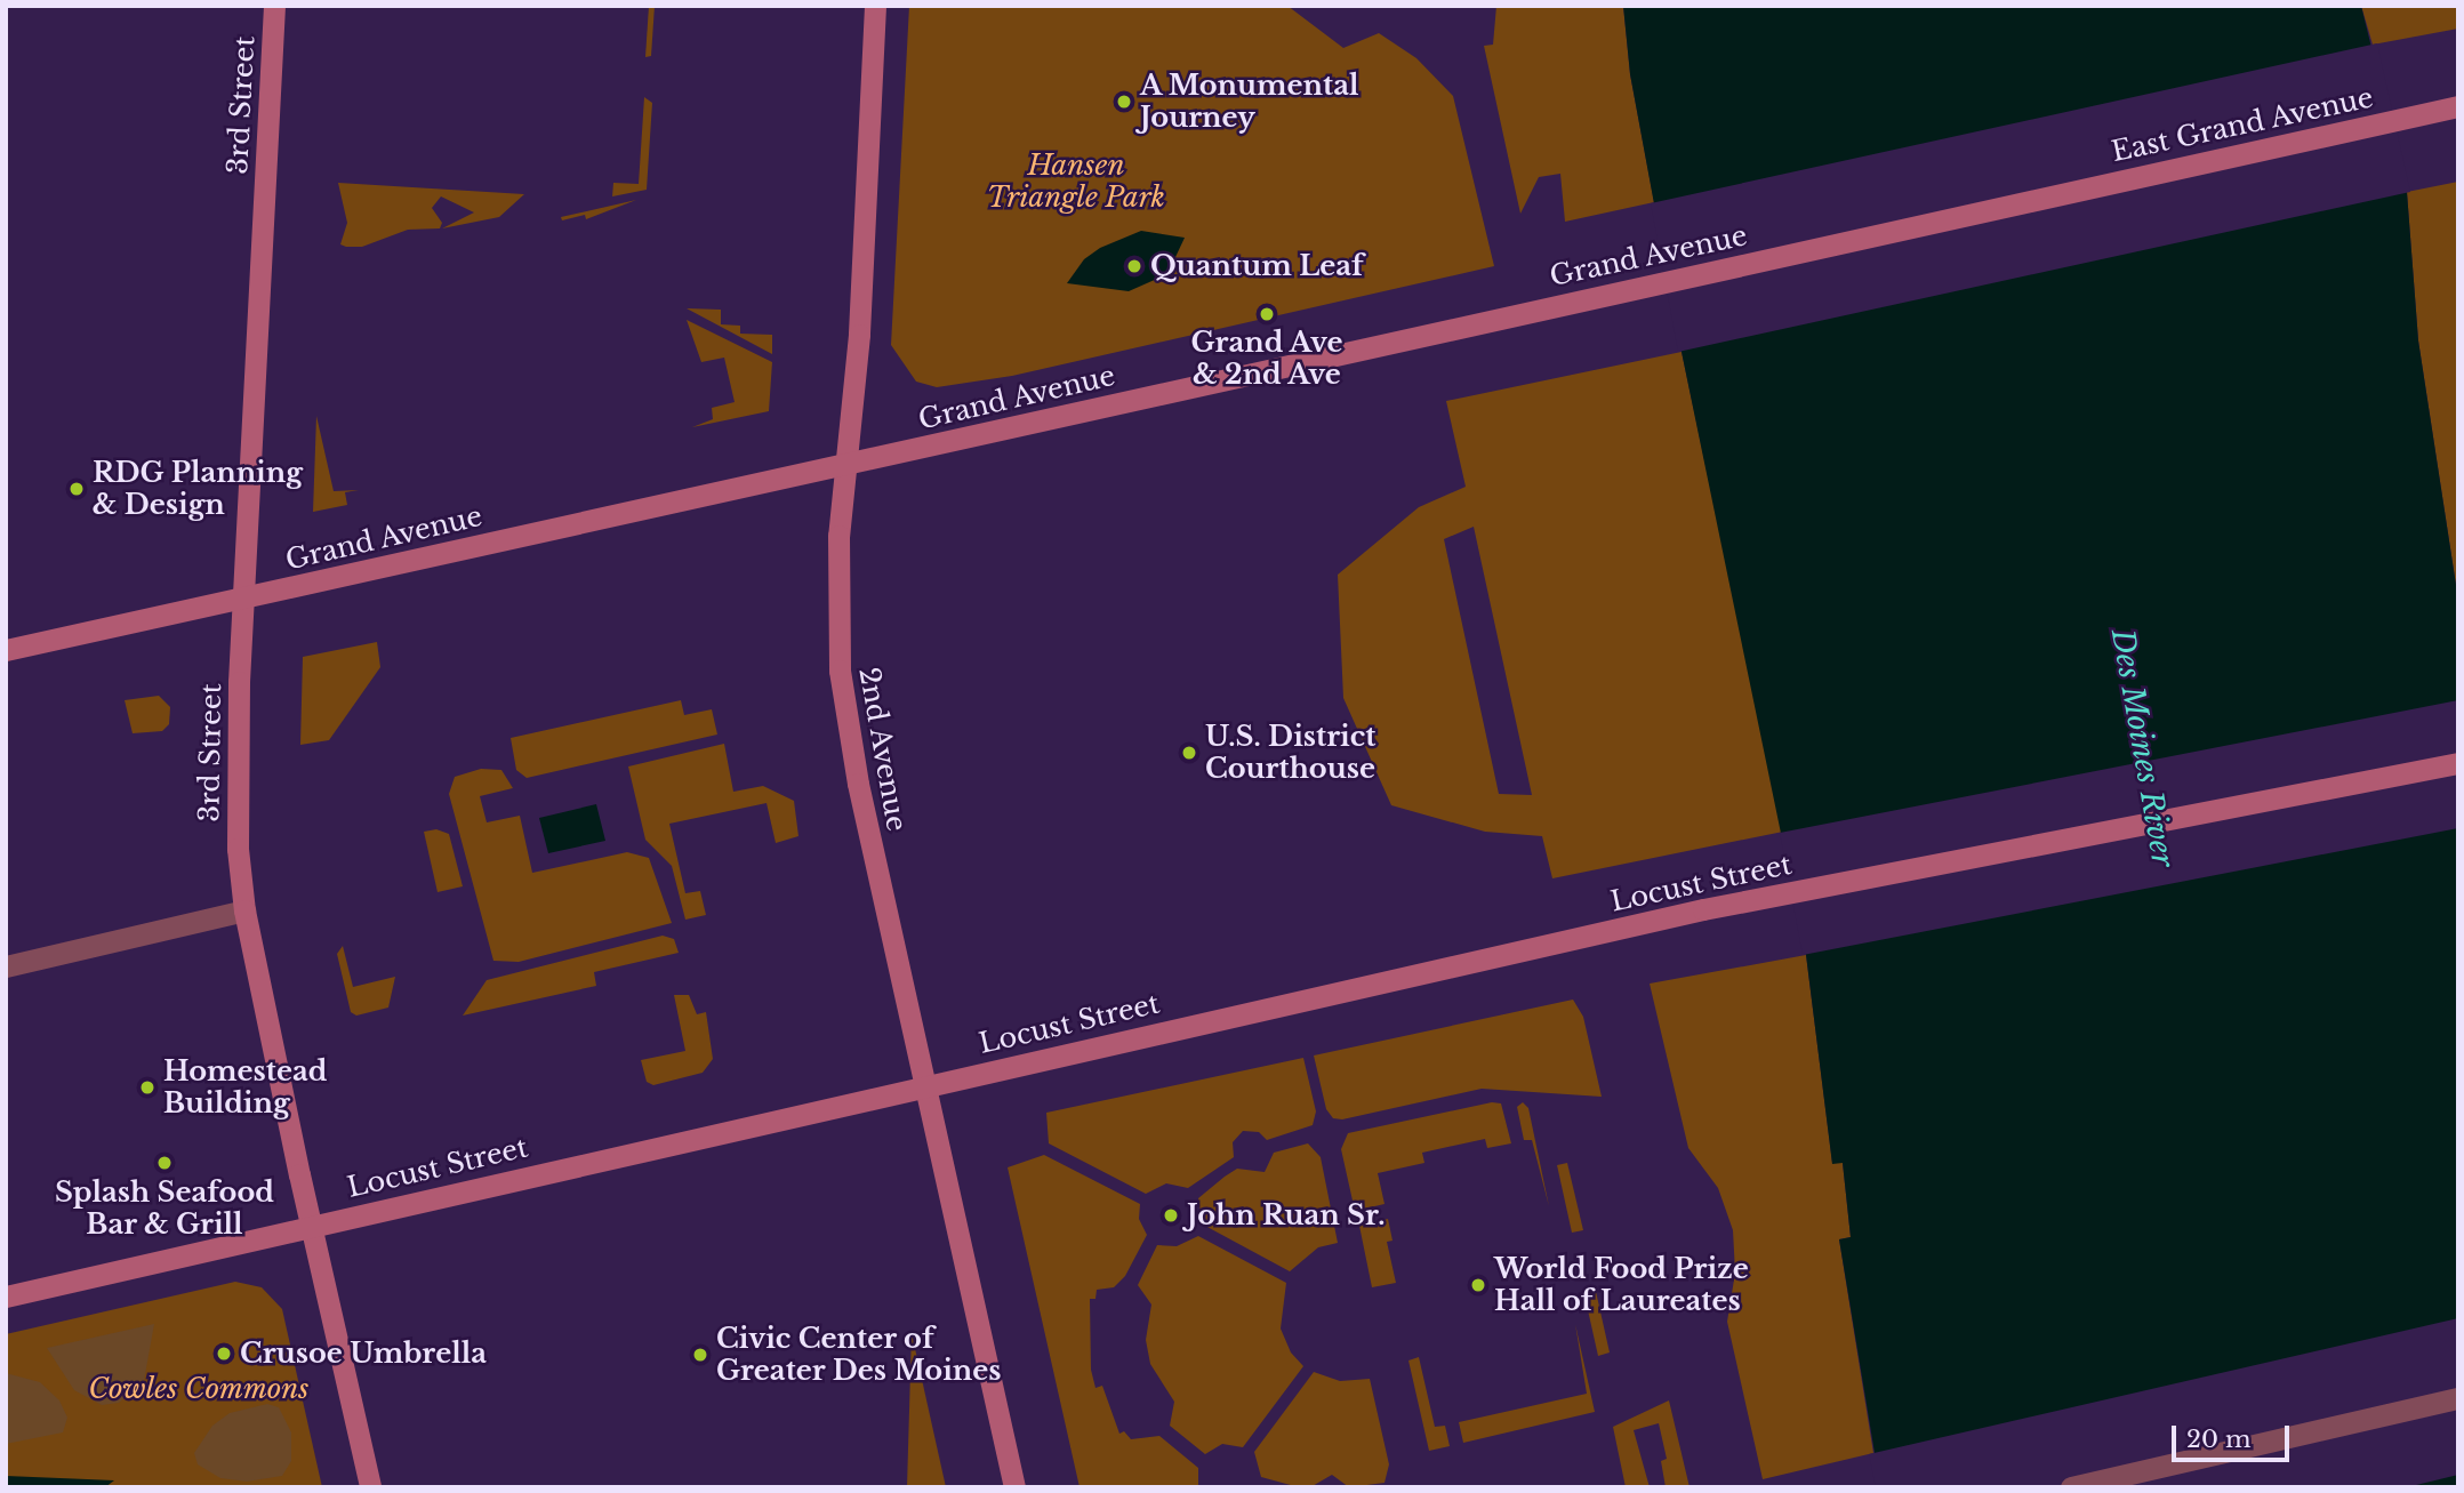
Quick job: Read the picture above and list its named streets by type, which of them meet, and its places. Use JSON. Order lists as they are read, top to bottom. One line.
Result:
{"streets":{"main road":["3rd Street","East Grand Avenue","Grand Avenue","2nd Avenue","Locust Street"]},"crossings":[["3rd Street","Grand Avenue"],["3rd Street","Locust Street"],["East Grand Avenue","Grand Avenue"],["Grand Avenue","2nd Avenue"],["2nd Avenue","Locust Street"]],"water":["Des Moines River"],"parks":["Hansen Triangle Park","Cowles Commons"],"places":["A Monumental Journey","Quantum Leaf","Grand Ave & 2nd Ave","RDG Planning & Design","U.S. District Courthouse","Homestead Building","Splash Seafood Bar & Grill","John Ruan Sr.","World Food Prize Hall of Laureates","Crusoe Umbrella","Civic Center of Greater Des Moines"],"scale_bar":"20 m"}
